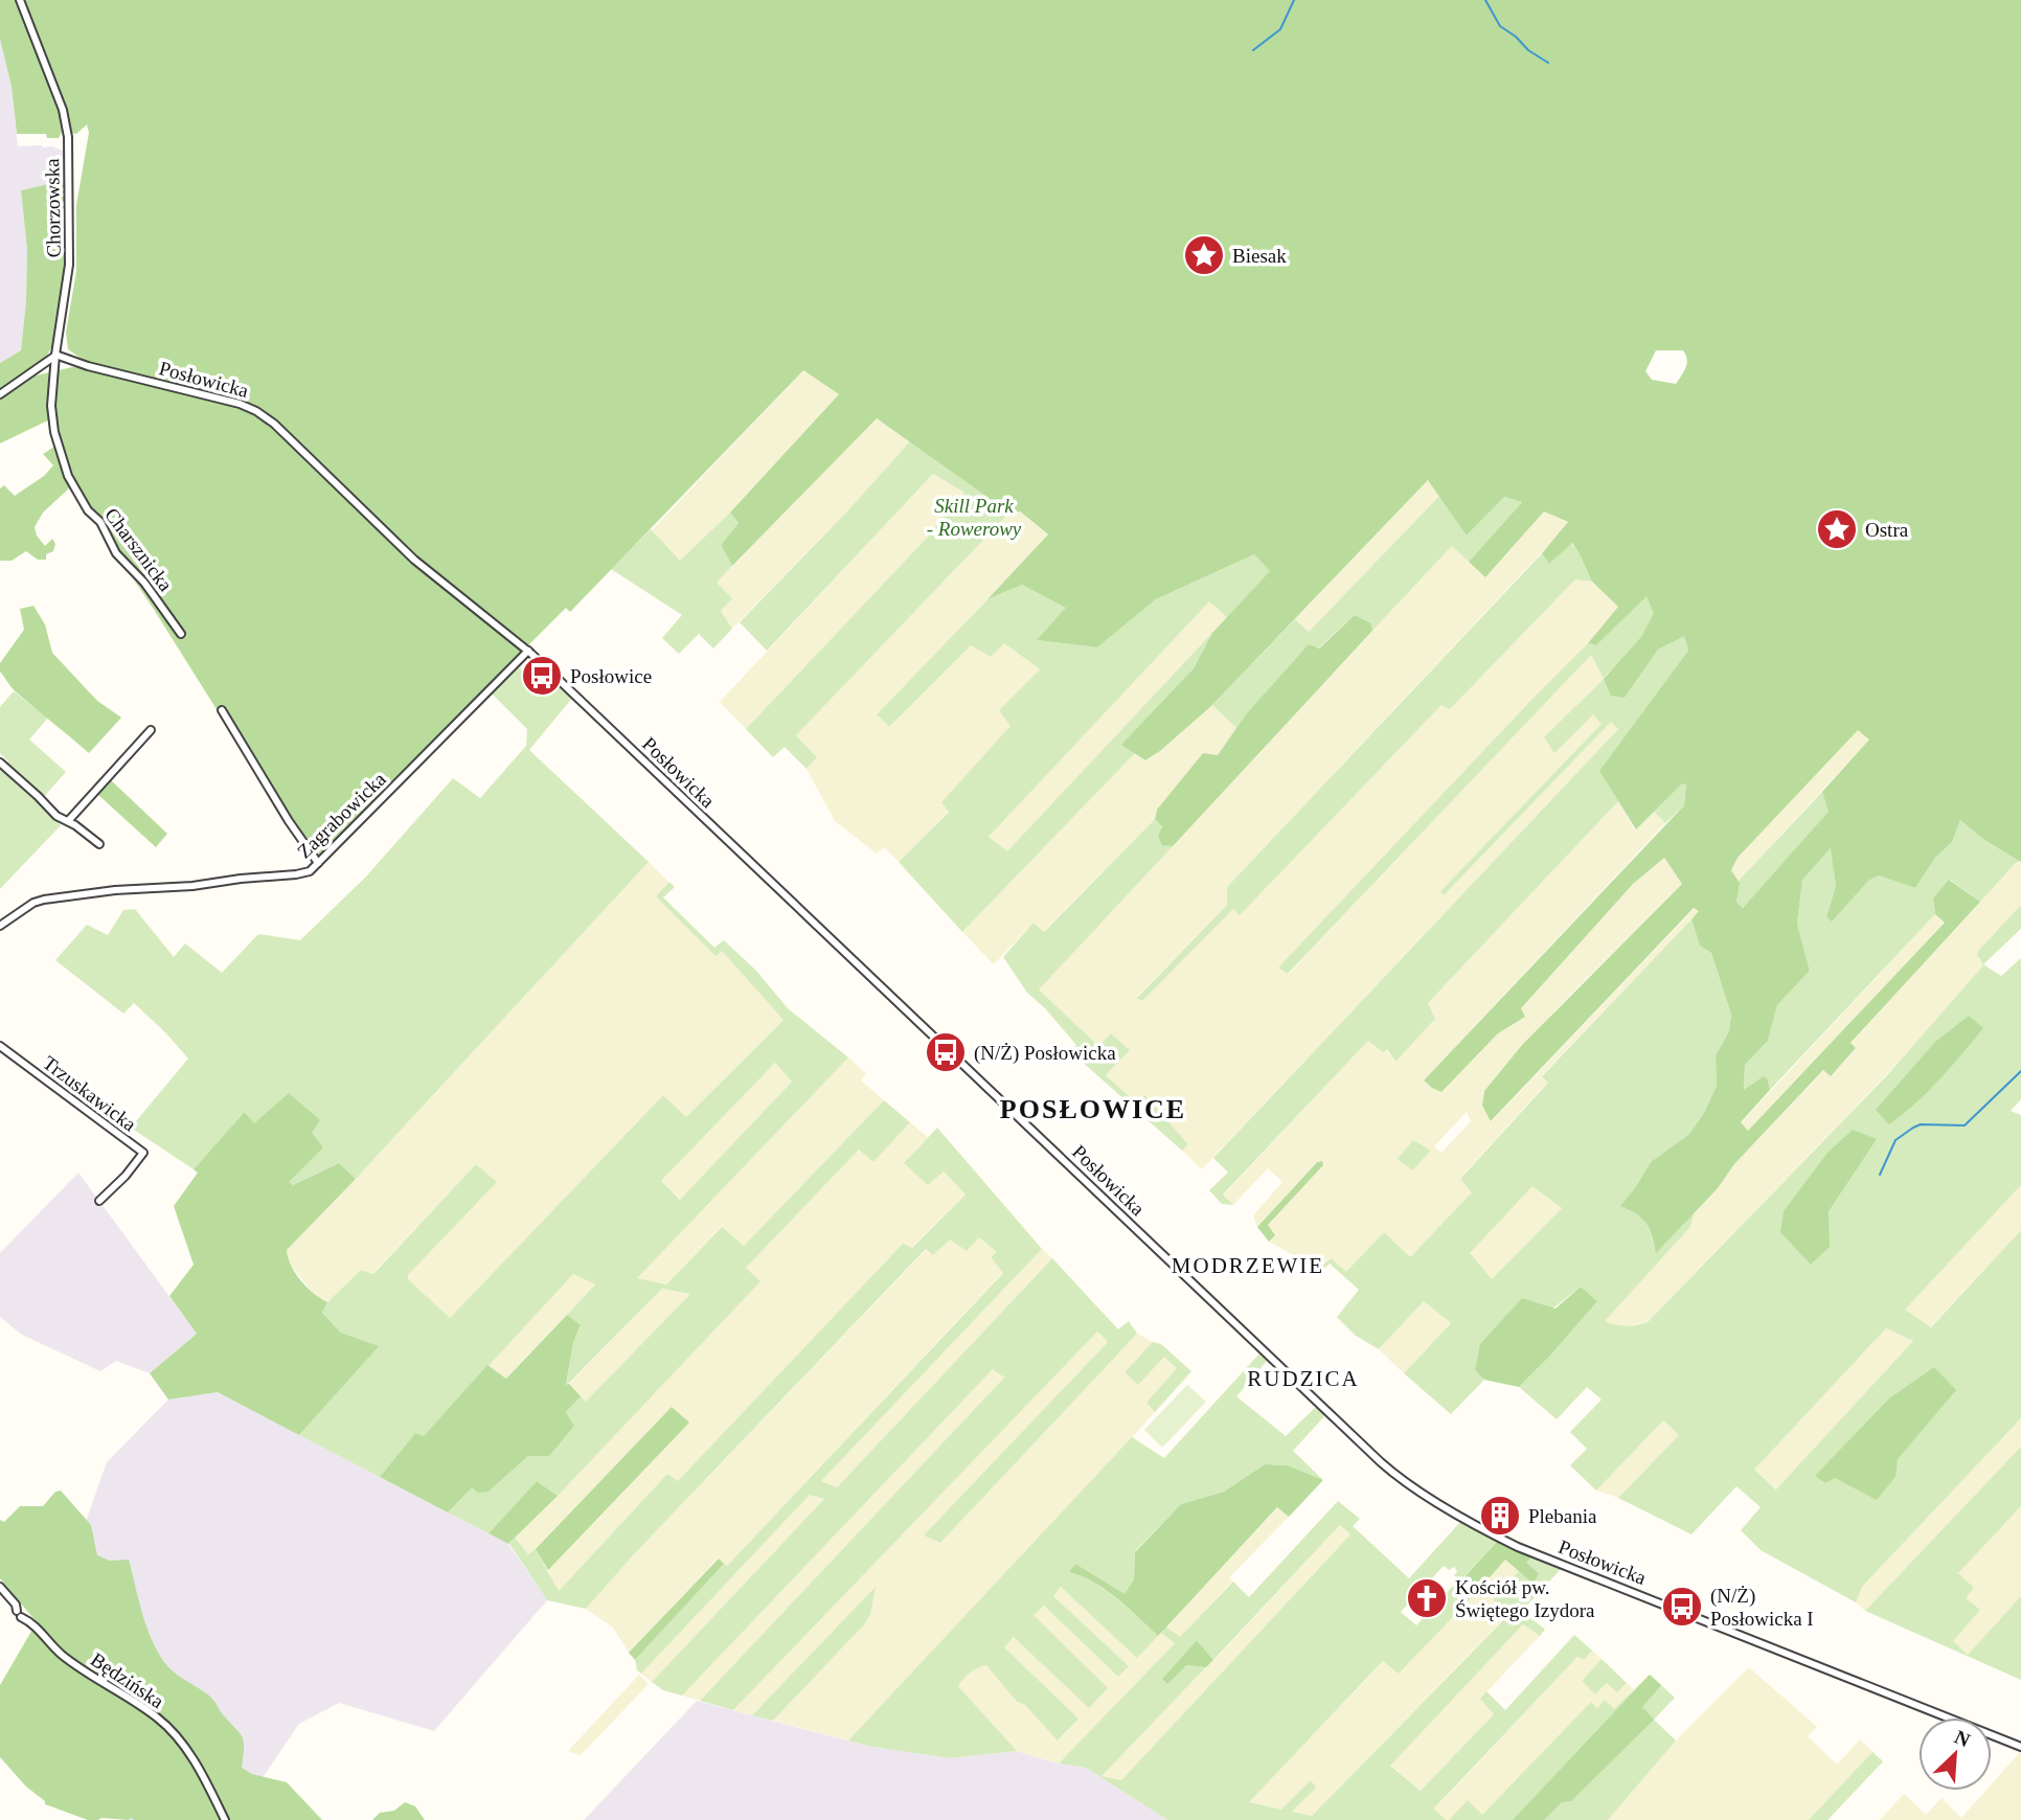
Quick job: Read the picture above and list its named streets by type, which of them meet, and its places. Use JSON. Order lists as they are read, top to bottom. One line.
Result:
{"streets":{"street":["Chorzowska","Posłowicka","Charsznicka","Zagrabowicka","Trzuskawicka","Będzińska"]},"crossings":[["Chorzowska","Posłowicka"],["Chorzowska","Charsznicka"],["Posłowicka","Charsznicka"],["Posłowicka","Zagrabowicka"]],"districts":["POSŁOWICE","MODRZEWIE","RUDZICA"],"parks":["Skill Park - Rowerowy"],"places":{"place":["Biesak","Ostra"],"bus stop":["Posłowice","(N/Ż) Posłowicka","(N/Ż) Posłowicka I"],"building":["Plebania"],"church":["Kościół pw. Świętego Izydora"]},"north":"top right"}
